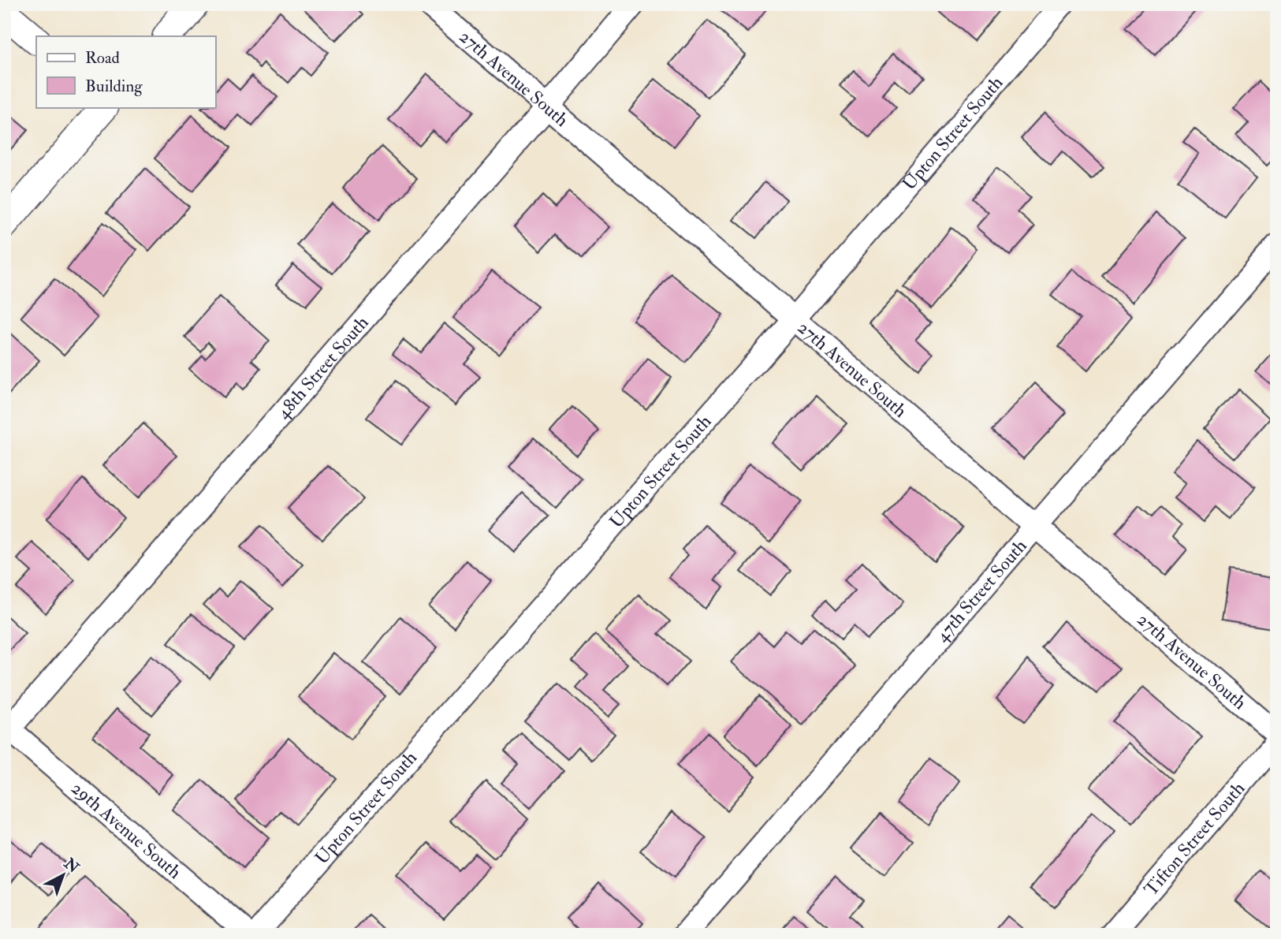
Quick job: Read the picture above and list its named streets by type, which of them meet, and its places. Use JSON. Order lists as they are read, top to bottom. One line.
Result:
{"streets":{"street":["27th Avenue South","Upton Street South","48th Street South","47th Street South","29th Avenue South","Tifton Street South"]},"crossings":[["27th Avenue South","Upton Street South"],["27th Avenue South","48th Street South"],["27th Avenue South","47th Street South"],["48th Street South","29th Avenue South"]],"legend":["Road","Building"],"north":"top right"}
